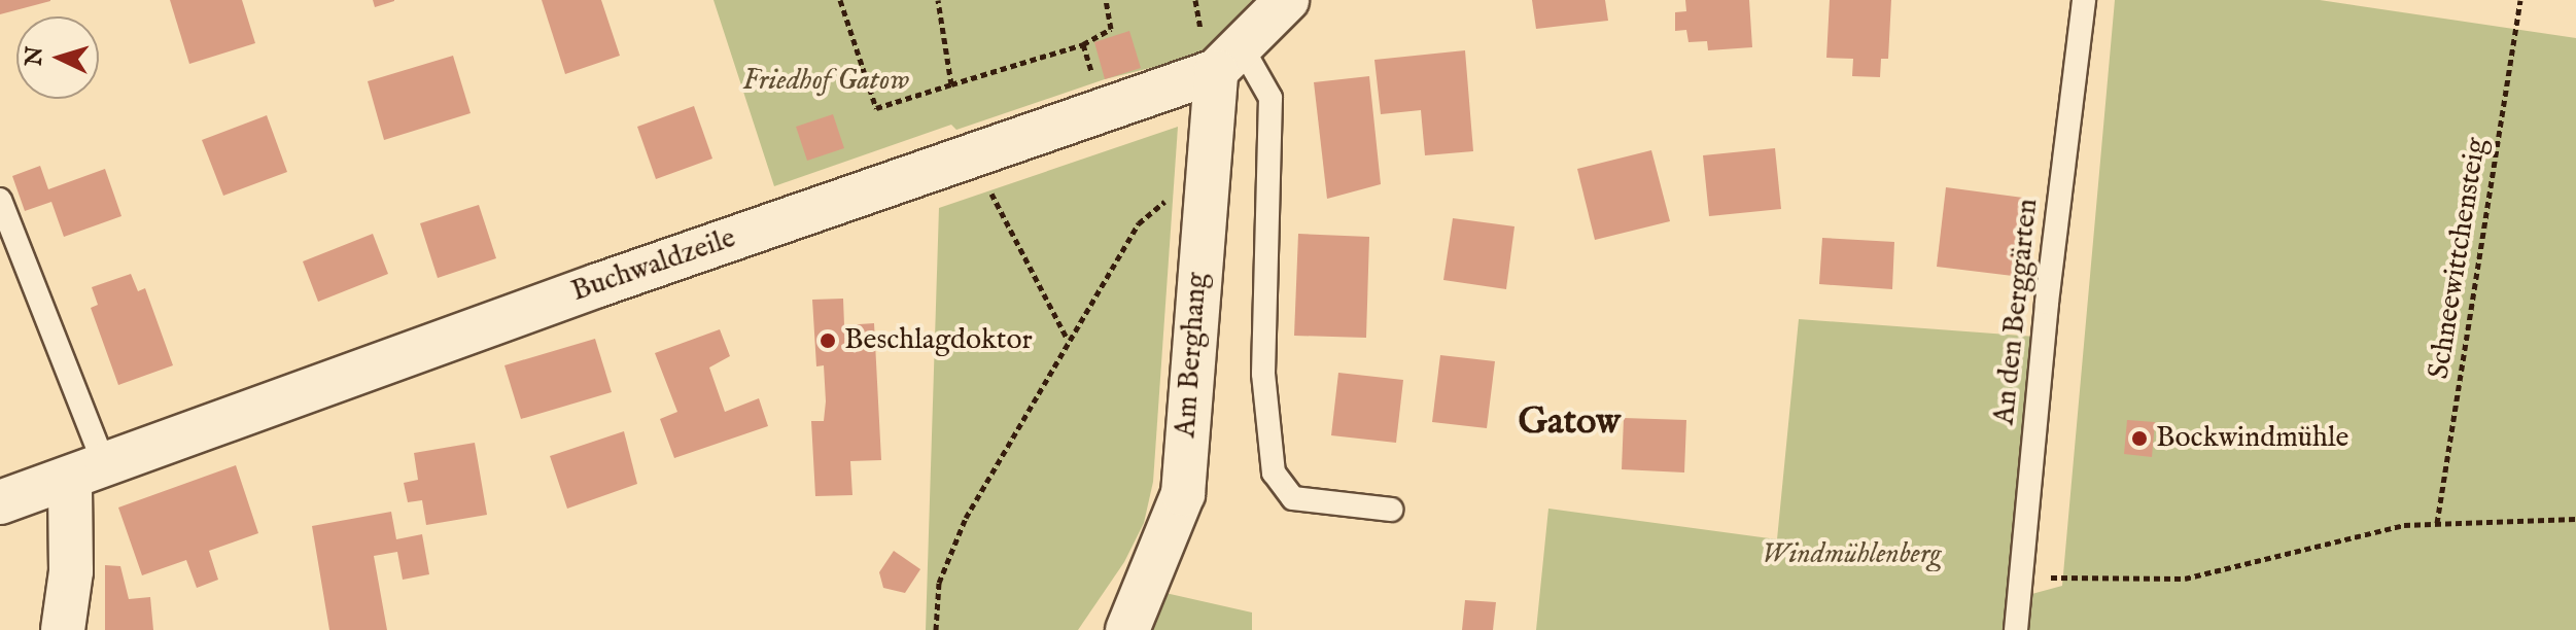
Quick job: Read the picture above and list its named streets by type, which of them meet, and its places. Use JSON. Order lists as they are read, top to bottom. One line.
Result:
{"streets":{"street":["Buchwaldzeile","Am Berghang"],"lane":["An den Berggärten"],"path":["Schneewittchensteig"]},"crossings":[["Buchwaldzeile","Am Berghang"]],"districts":["Gatow"],"parks":["Friedhof Gatow","Windmühlenberg"],"places":["Beschlagdoktor","Bockwindmühle"],"north":"left"}
